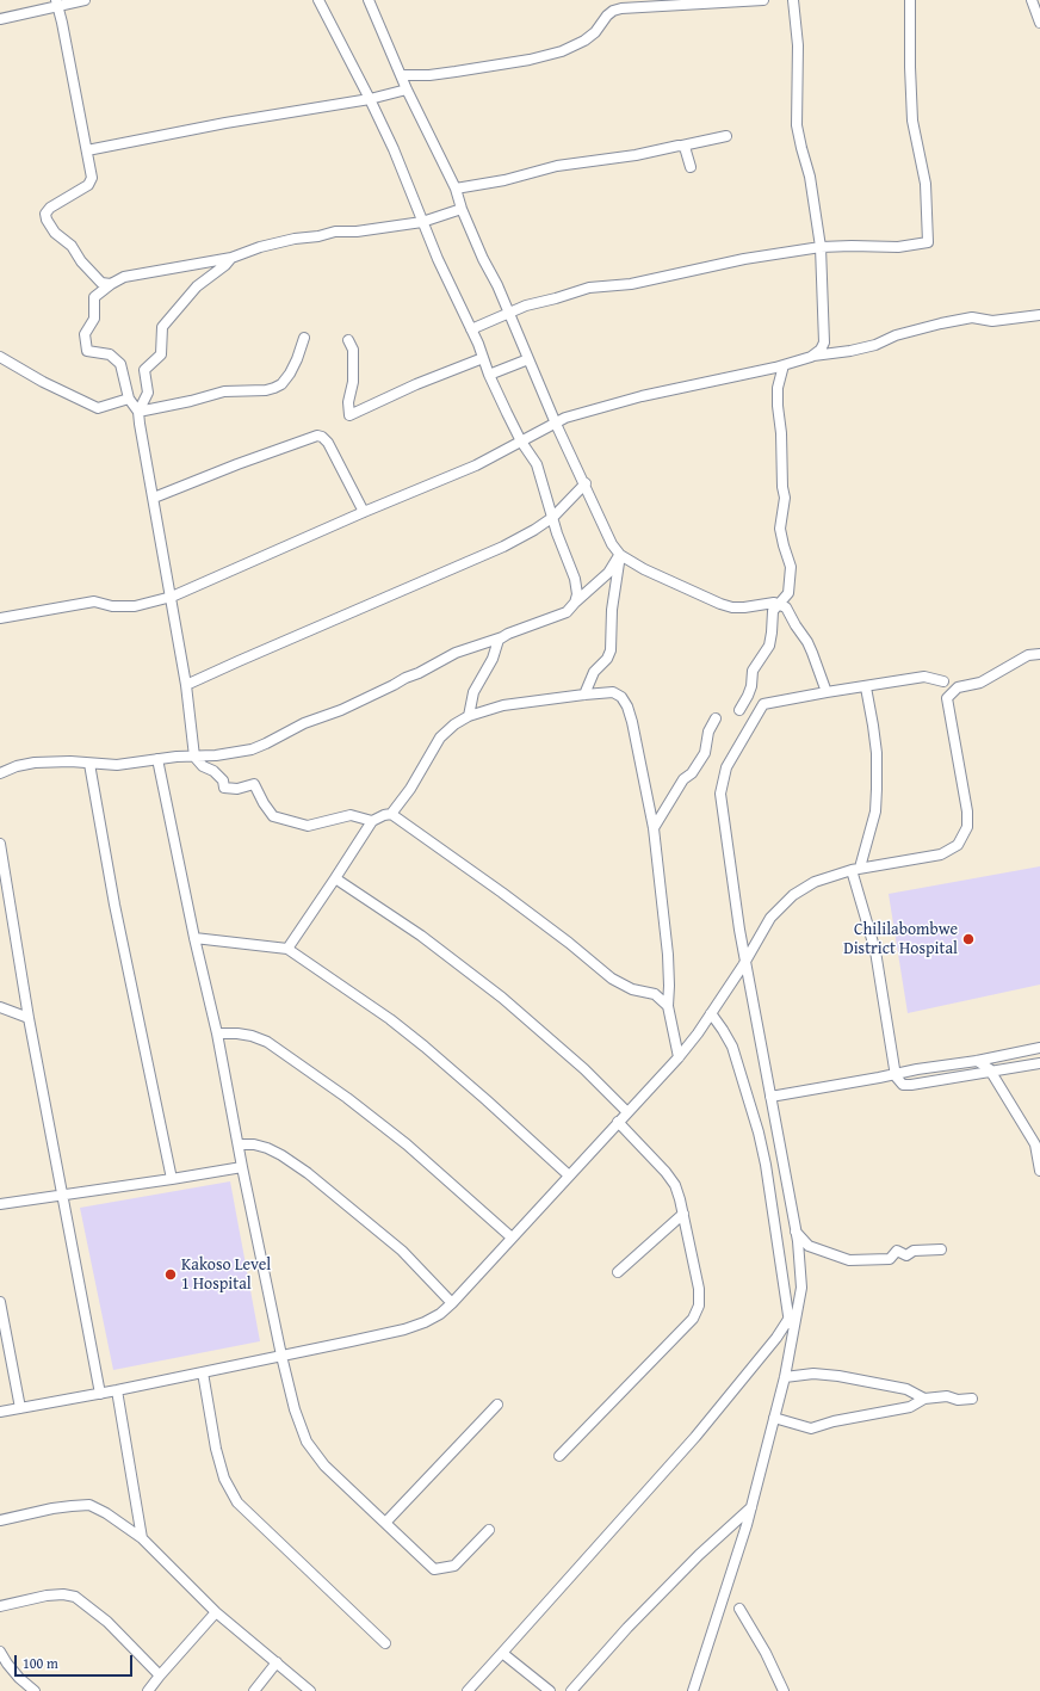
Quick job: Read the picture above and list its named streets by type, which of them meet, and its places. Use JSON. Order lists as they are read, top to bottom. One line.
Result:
{"places":["Chililabombwe District Hospital","Kakoso Level 1 Hospital"],"scale_bar":"100 m"}
